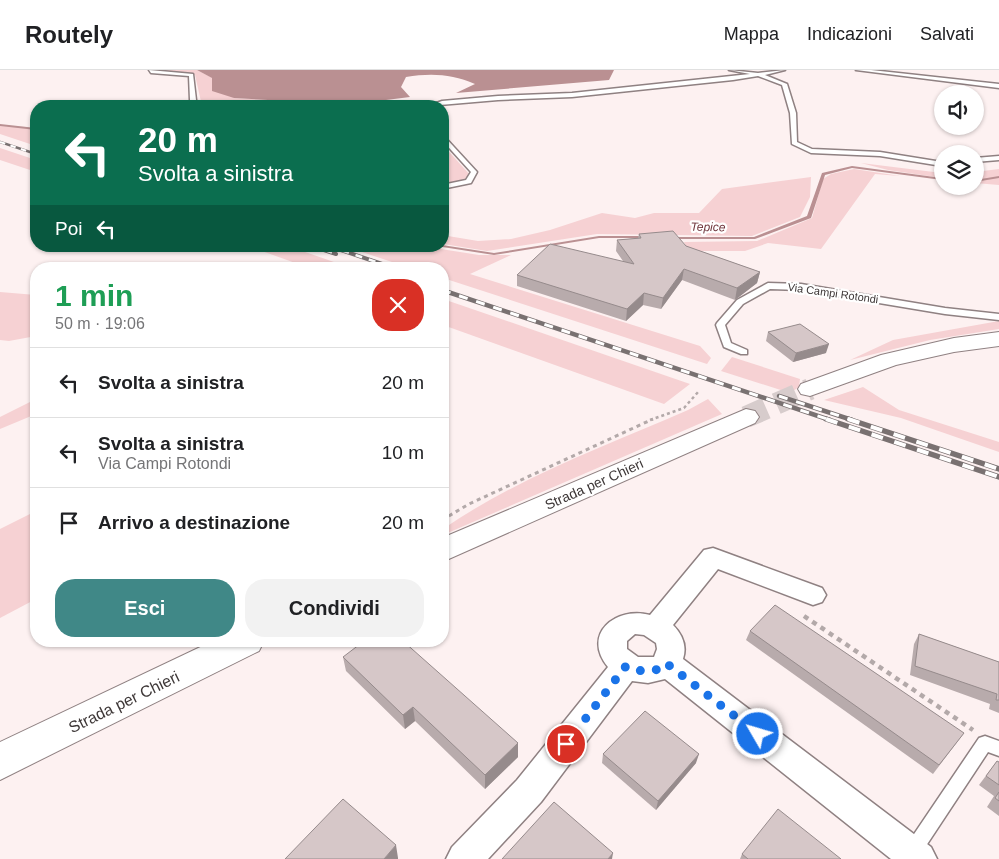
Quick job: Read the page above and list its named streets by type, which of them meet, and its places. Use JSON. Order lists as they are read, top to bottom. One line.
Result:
{"streets":{"main road":["Strada per Chieri"],"lane":["Via Campi Rotondi"]},"water":["Tepice"],"page":{"header":"Routely","nav":["Mappa","Indicazioni","Salvati"],"turn":["20 m","Svolta a sinistra"],"then":"Poi","heading":["1 min","50 m · 19:06"],"list":[{"name":"Svolta a sinistra","value":"20 m"},{"name":"Svolta a sinistra","note":"Via Campi Rotondi","value":"10 m"},{"name":"Arrivo a destinazione","value":"20 m"}],"buttons":["Esci","Condividi"]}}
